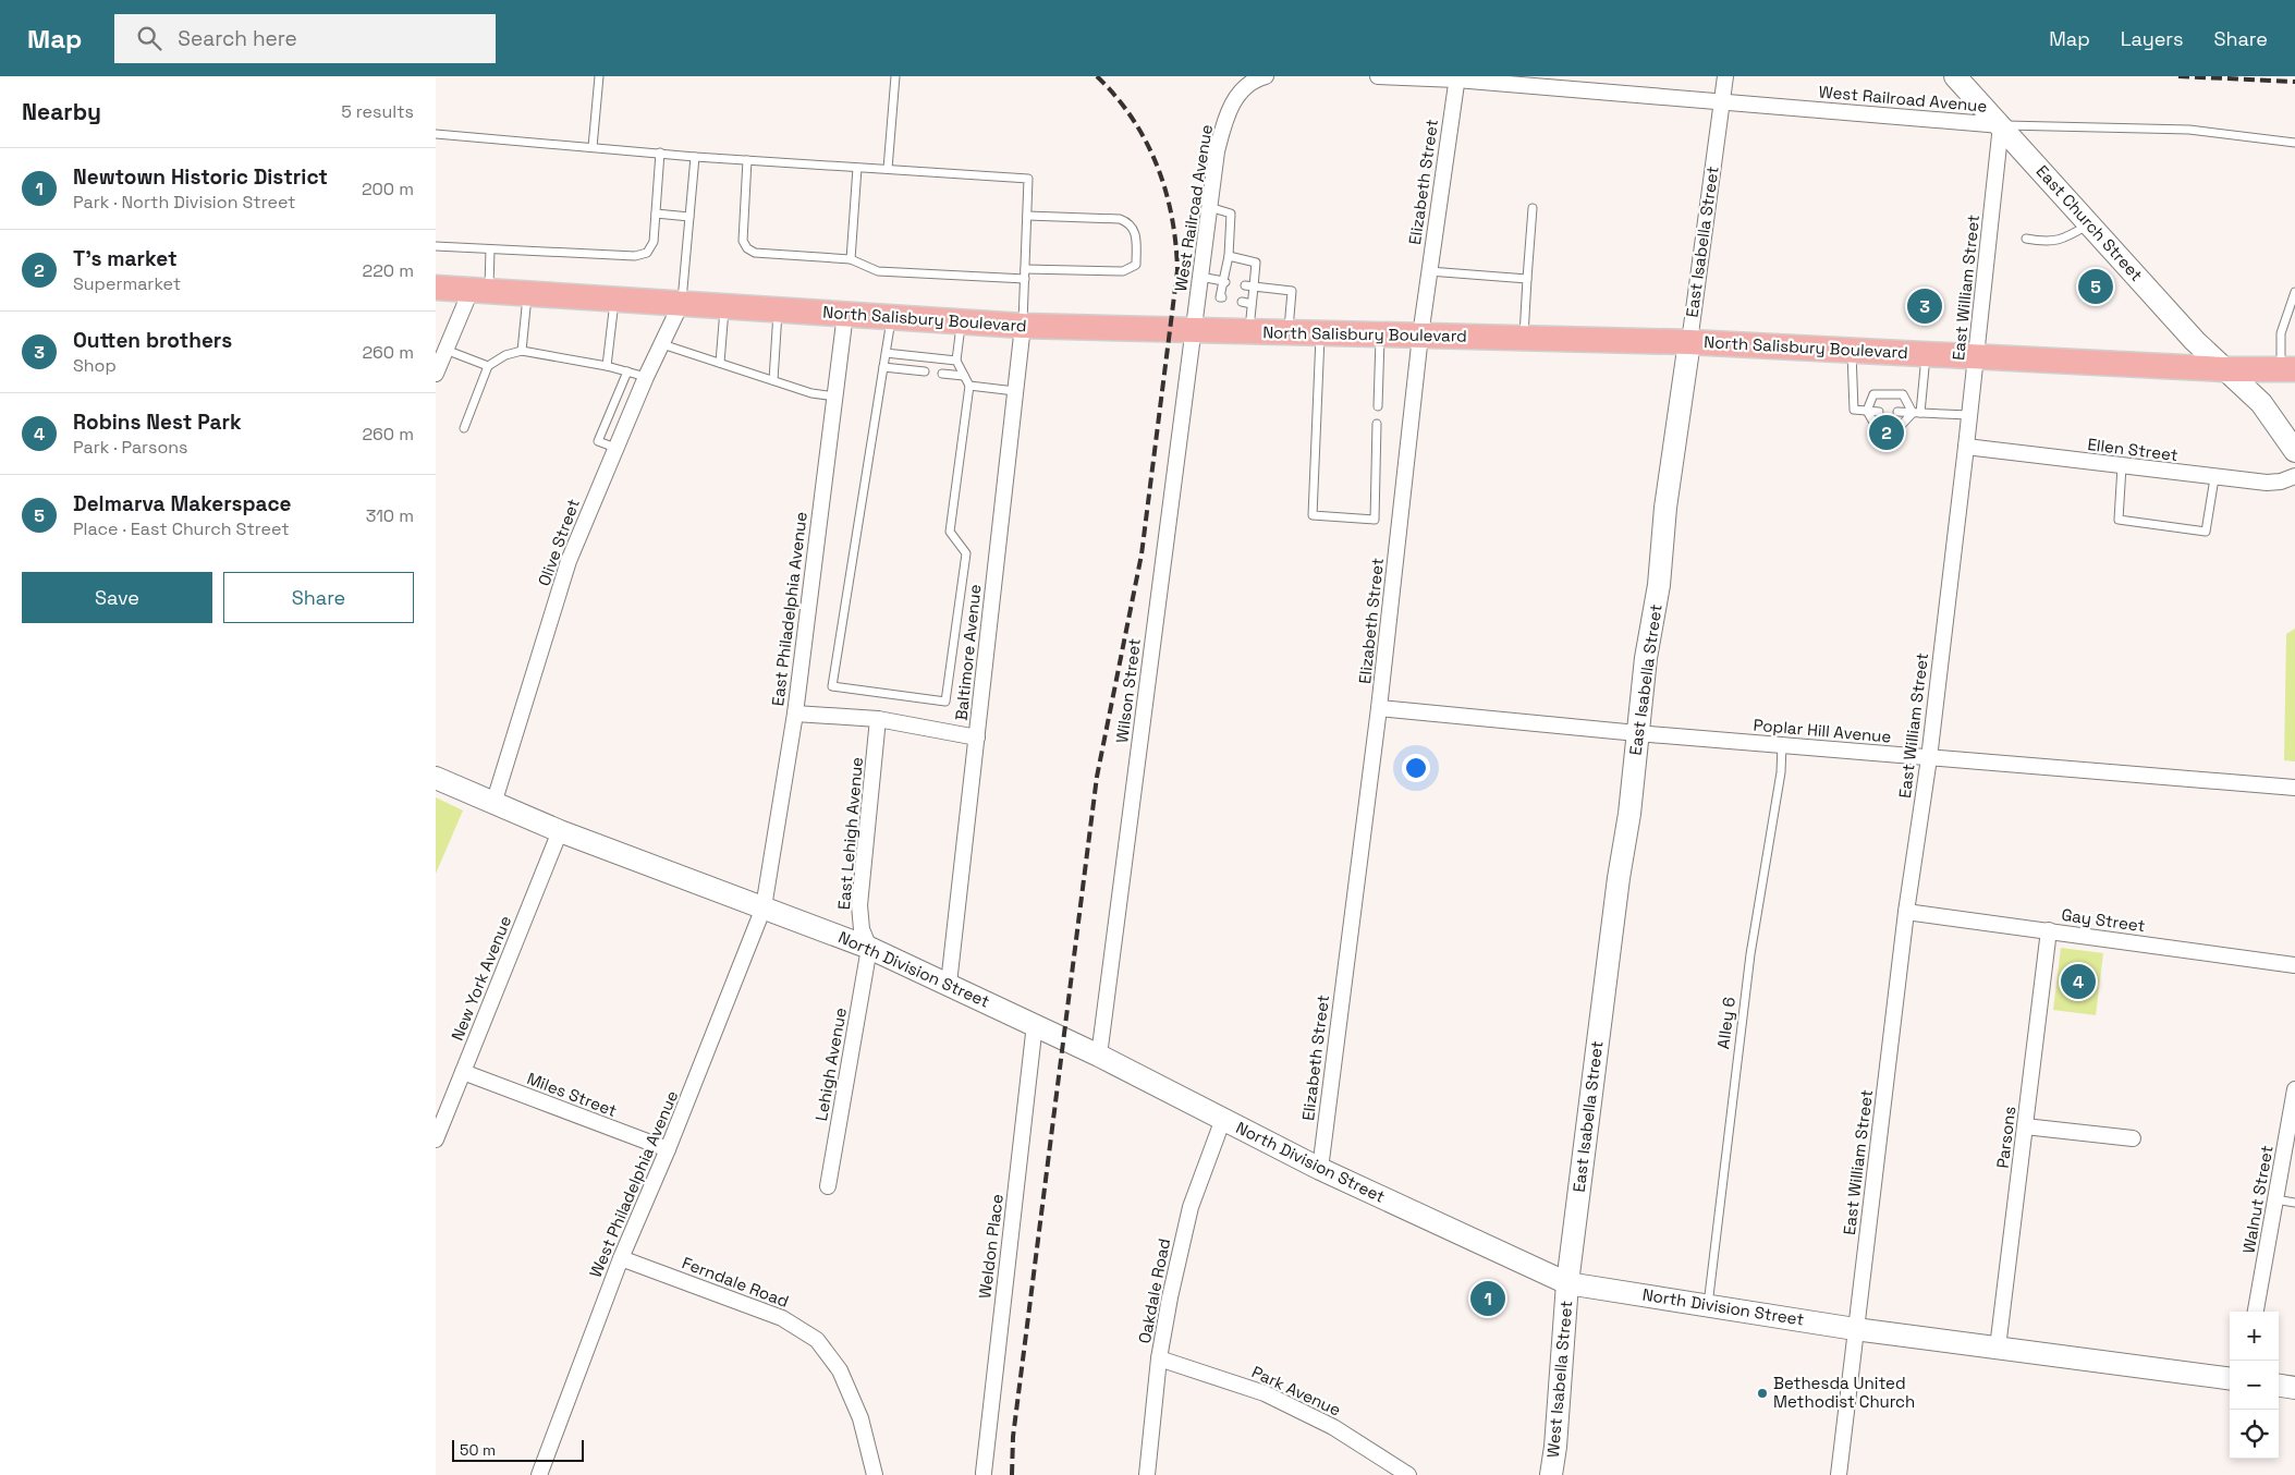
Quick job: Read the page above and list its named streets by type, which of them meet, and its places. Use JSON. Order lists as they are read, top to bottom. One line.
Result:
{"streets":{"main road":["North Salisbury Boulevard"],"street":["West Railroad Avenue","Elizabeth Street","East Church Street","East Isabella Street","East William Street","Ellen Street","Olive Street","East Philadelphia Avenue","Baltimore Avenue","Wilson Street","Poplar Hill Avenue","East Lehigh Avenue","Gay Street","North Division Street","New York Avenue","Lehigh Avenue","Miles Street","Parsons","West Philadelphia Avenue","Walnut Street","Weldon Place","Ferndale Road","Oakdale Road","West Isabella Street","Park Avenue"],"lane":["Alley 6"]},"crossings":[["West Railroad Avenue","Elizabeth Street"],["West Railroad Avenue","East Church Street"],["West Railroad Avenue","East Isabella Street"],["West Railroad Avenue","East William Street"],["West Railroad Avenue","North Salisbury Boulevard"],["West Railroad Avenue","Wilson Street"],["Elizabeth Street","North Salisbury Boulevard"],["Elizabeth Street","Poplar Hill Avenue"],["Elizabeth Street","North Division Street"],["East Church Street","East William Street"],["East Church Street","North Salisbury Boulevard"],["East Isabella Street","North Salisbury Boulevard"],["East Isabella Street","Poplar Hill Avenue"],["East Isabella Street","North Division Street"],["East Isabella Street","West Isabella Street"],["East William Street","North Salisbury Boulevard"],["East William Street","Ellen Street"],["East William Street","Poplar Hill Avenue"],["East William Street","Gay Street"],["East William Street","North Division Street"],["North Salisbury Boulevard","Olive Street"],["North Salisbury Boulevard","East Philadelphia Avenue"],["North Salisbury Boulevard","Baltimore Avenue"],["North Salisbury Boulevard","Wilson Street"],["Olive Street","North Division Street"],["East Philadelphia Avenue","North Division Street"],["East Philadelphia Avenue","West Philadelphia Avenue"],["Baltimore Avenue","North Division Street"],["Wilson Street","North Division Street"],["Poplar Hill Avenue","Alley 6"],["East Lehigh Avenue","North Division Street"],["East Lehigh Avenue","Lehigh Avenue"],["Gay Street","Parsons"],["North Division Street","New York Avenue"],["North Division Street","Alley 6"],["North Division Street","Lehigh Avenue"],["North Division Street","Parsons"],["North Division Street","West Philadelphia Avenue"],["North Division Street","Weldon Place"],["North Division Street","Oakdale Road"],["North Division Street","West Isabella Street"],["New York Avenue","Miles Street"],["Miles Street","West Philadelphia Avenue"],["West Philadelphia Avenue","Ferndale Road"],["Oakdale Road","Park Avenue"]],"places":["Bethesda United Methodist Church"],"scale_bar":"50 m","page":{"header":"Map","search":"Search here","nav":["Map","Layers","Share"],"heading":["Nearby","5 results"],"list":[{"mark":"1","name":"Newtown Historic District","note":"Park · North Division Street","value":"200 m"},{"mark":"2","name":"T's market","note":"Supermarket","value":"220 m"},{"mark":"3","name":"Outten brothers","note":"Shop","value":"260 m"},{"mark":"4","name":"Robins Nest Park","note":"Park · Parsons","value":"260 m"},{"mark":"5","name":"Delmarva Makerspace","note":"Place · East Church Street","value":"310 m"}],"pins":["5","3","2","4","1"],"buttons":["Save","Share"],"map_buttons":["+","−"],"scale":"50 m"}}
